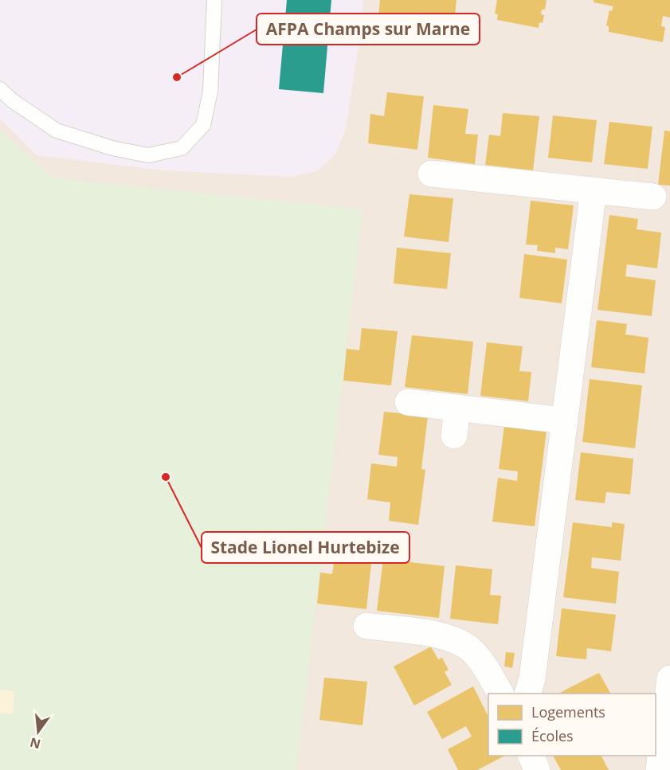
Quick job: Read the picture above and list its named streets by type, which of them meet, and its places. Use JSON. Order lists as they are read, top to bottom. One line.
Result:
{"places":["AFPA Champs sur Marne","Stade Lionel Hurtebize"],"legend":["Logements","Écoles"],"north":"bottom"}
